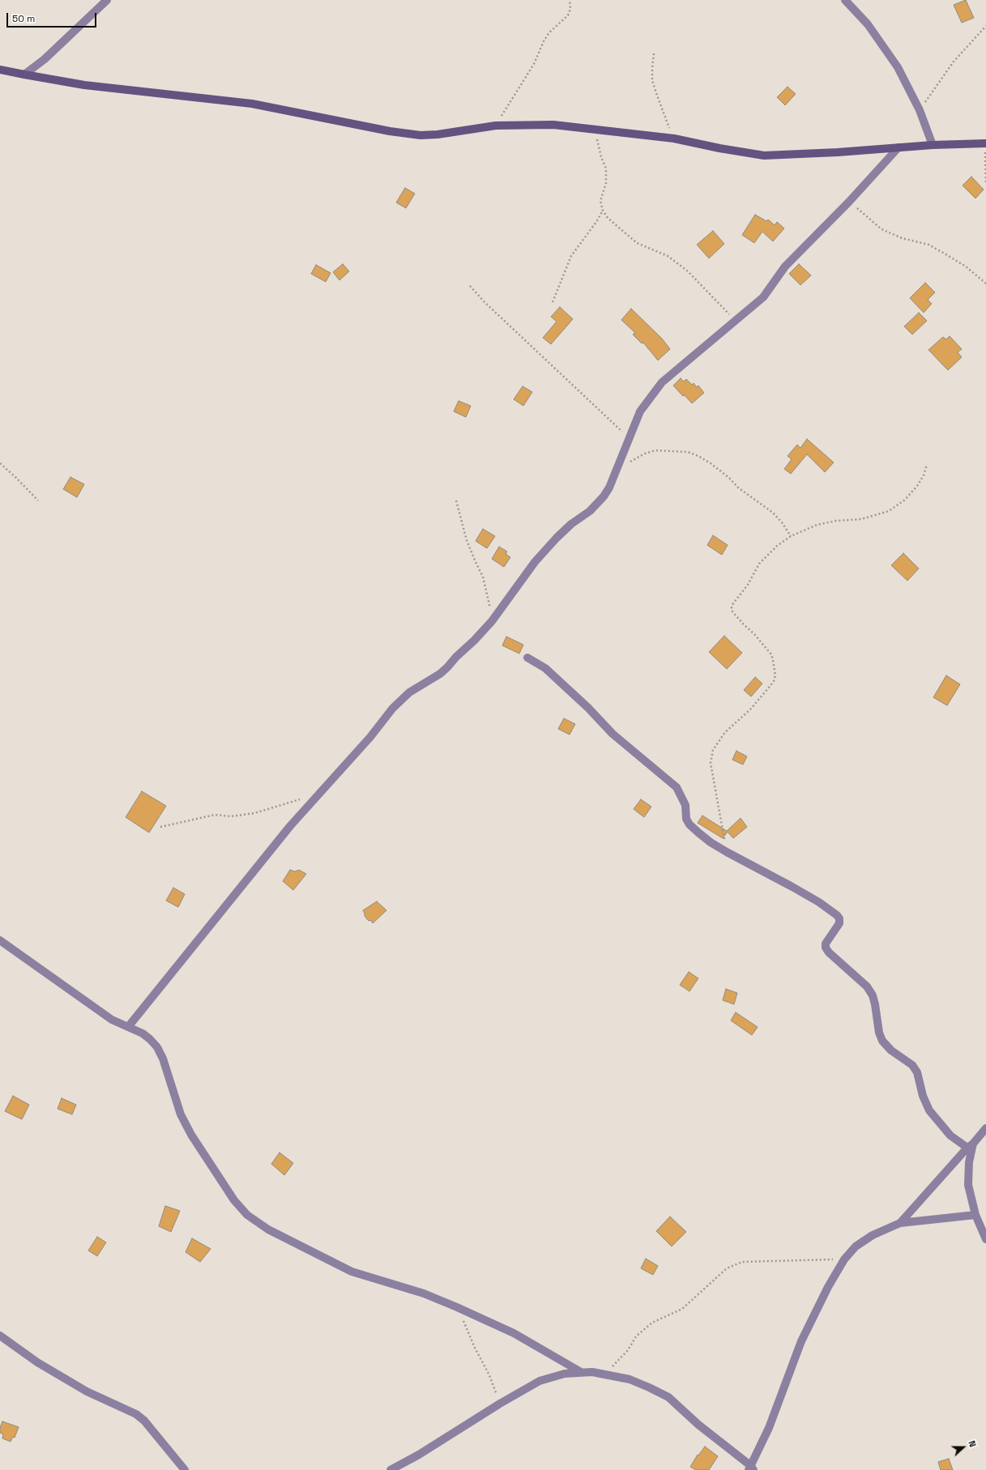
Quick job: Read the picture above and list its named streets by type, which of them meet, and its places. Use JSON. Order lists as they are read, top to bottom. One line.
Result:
{"scale_bar":"50 m","north":"right"}
